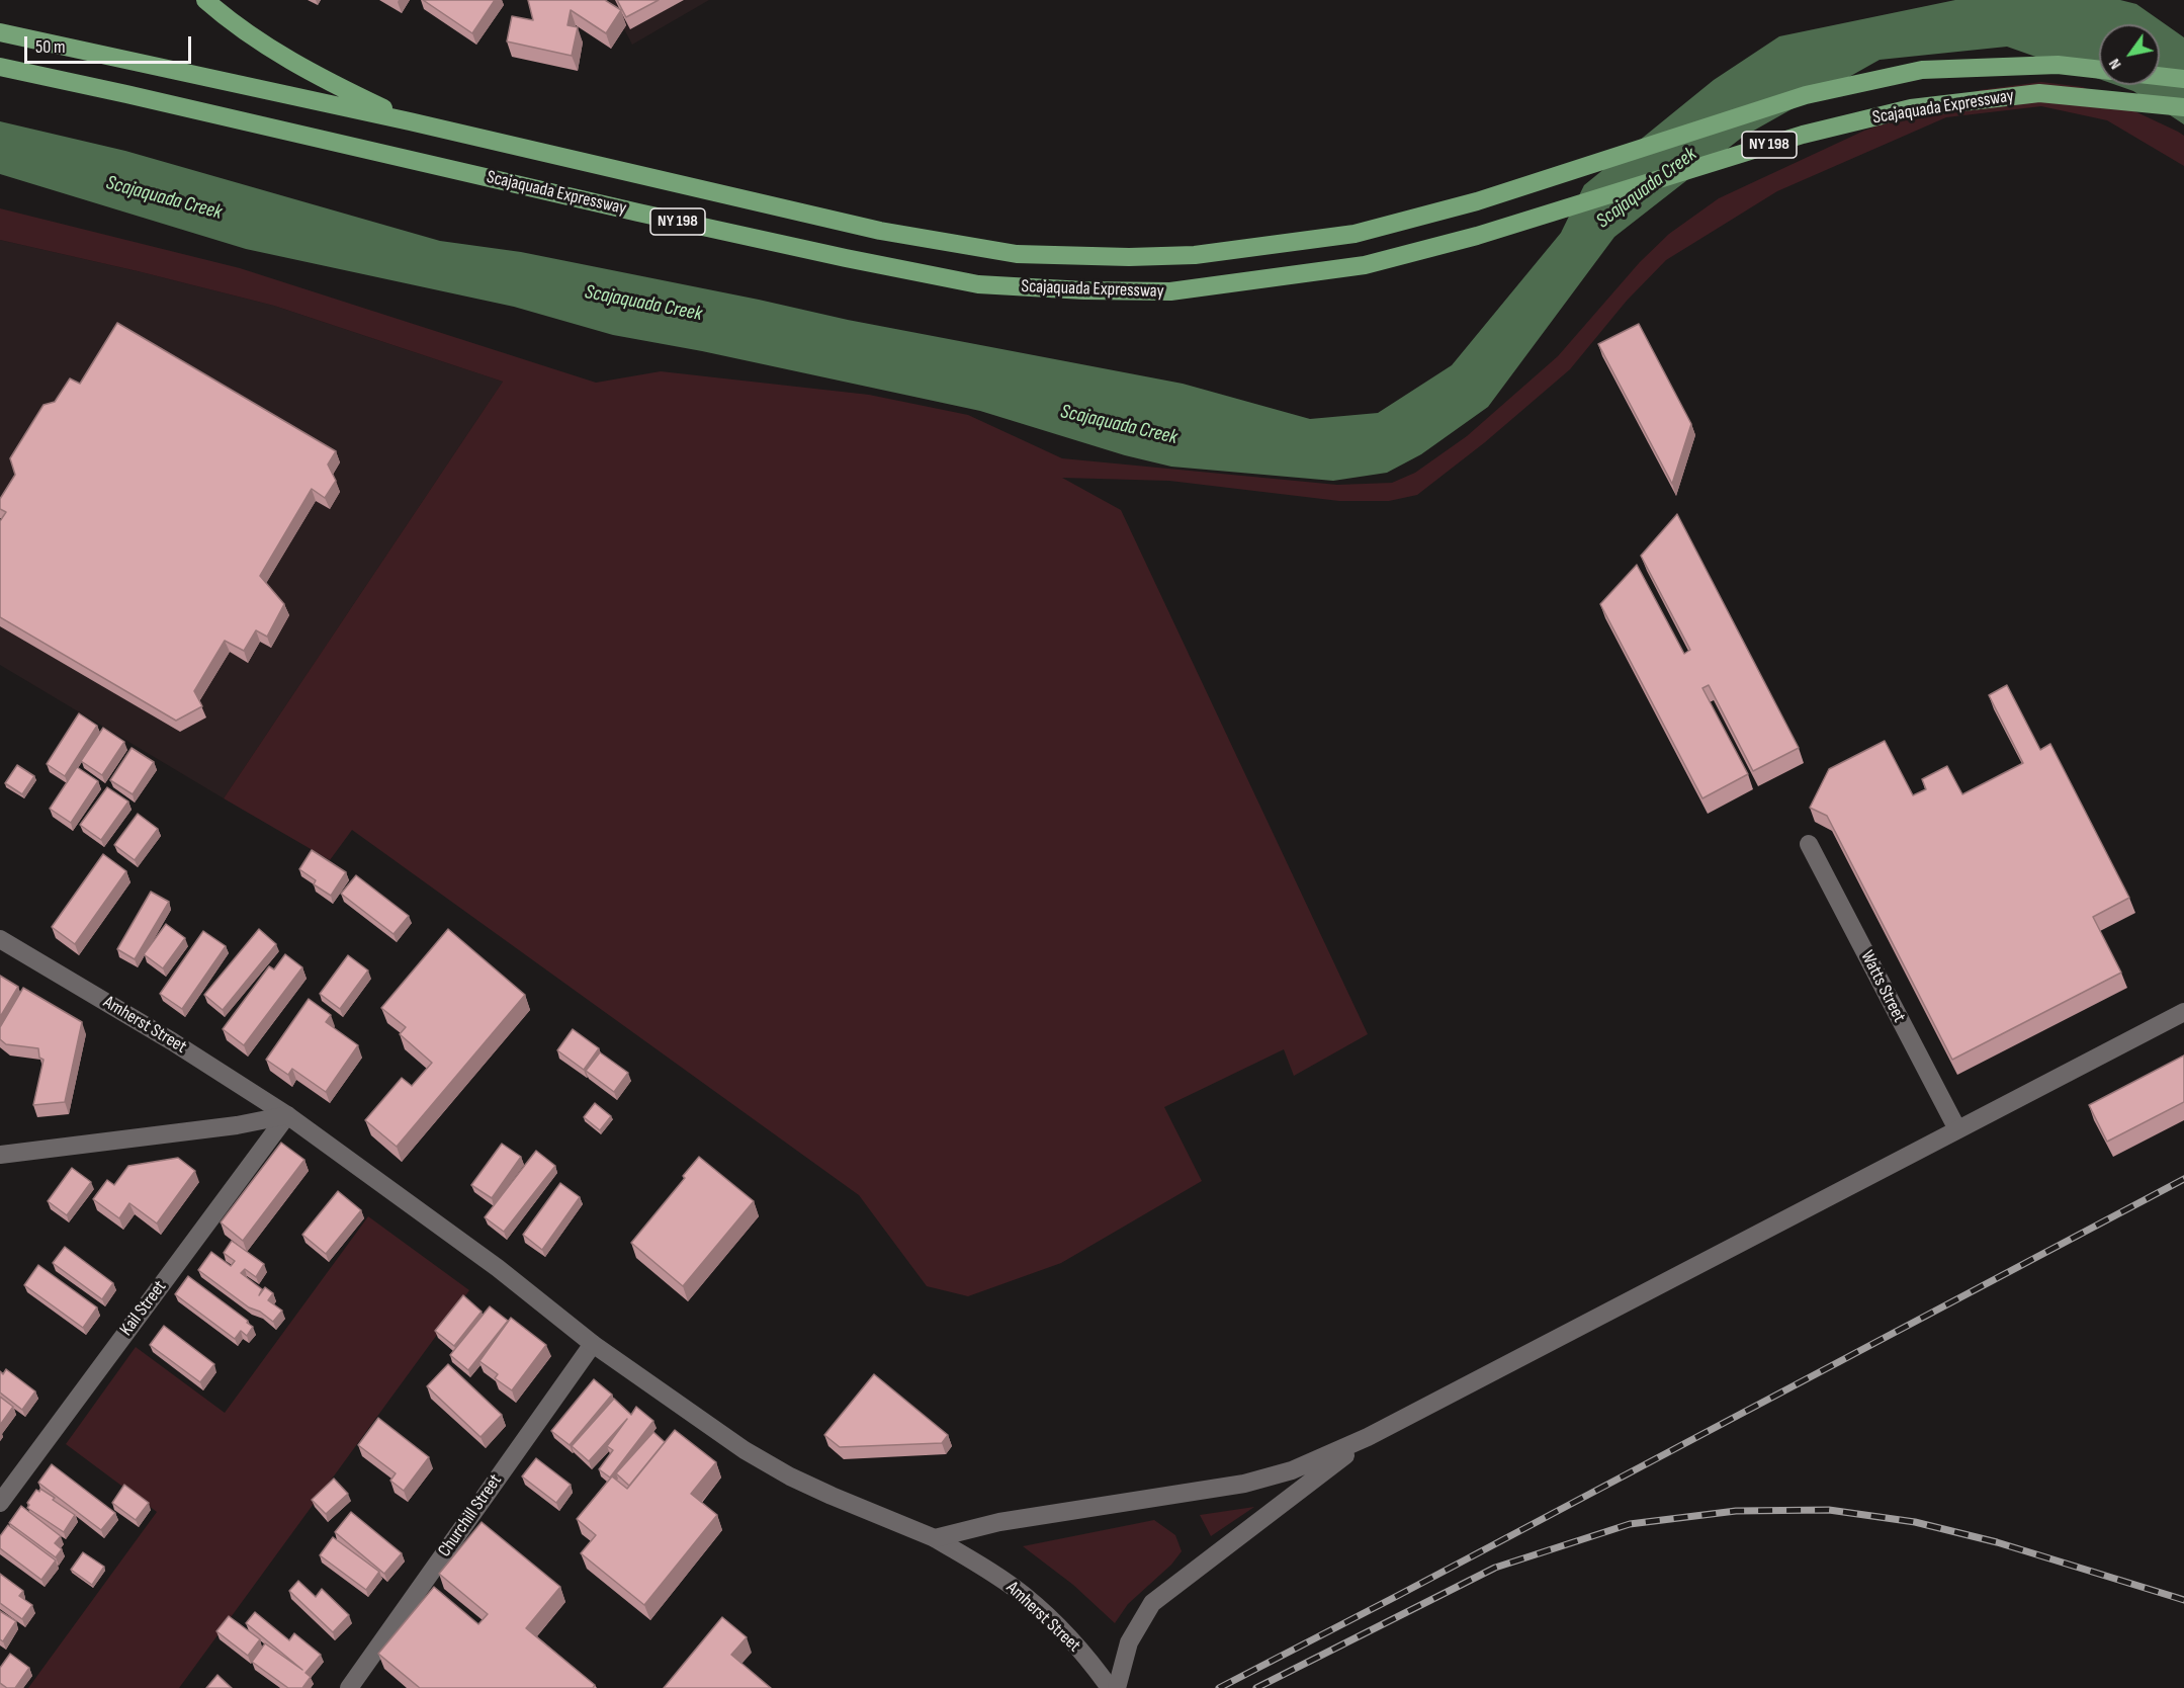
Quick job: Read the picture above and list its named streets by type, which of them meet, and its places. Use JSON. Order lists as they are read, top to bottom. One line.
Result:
{"streets":{"highway":["Scajaquada Expressway","NY 198"],"main road":["Watts Street","Amherst Street","Kail Street","Churchill Street"]},"crossings":[["Amherst Street","Kail Street"],["Amherst Street","Churchill Street"]],"water":["Scajaquada Creek"],"scale_bar":"50 m","north":"bottom left"}
